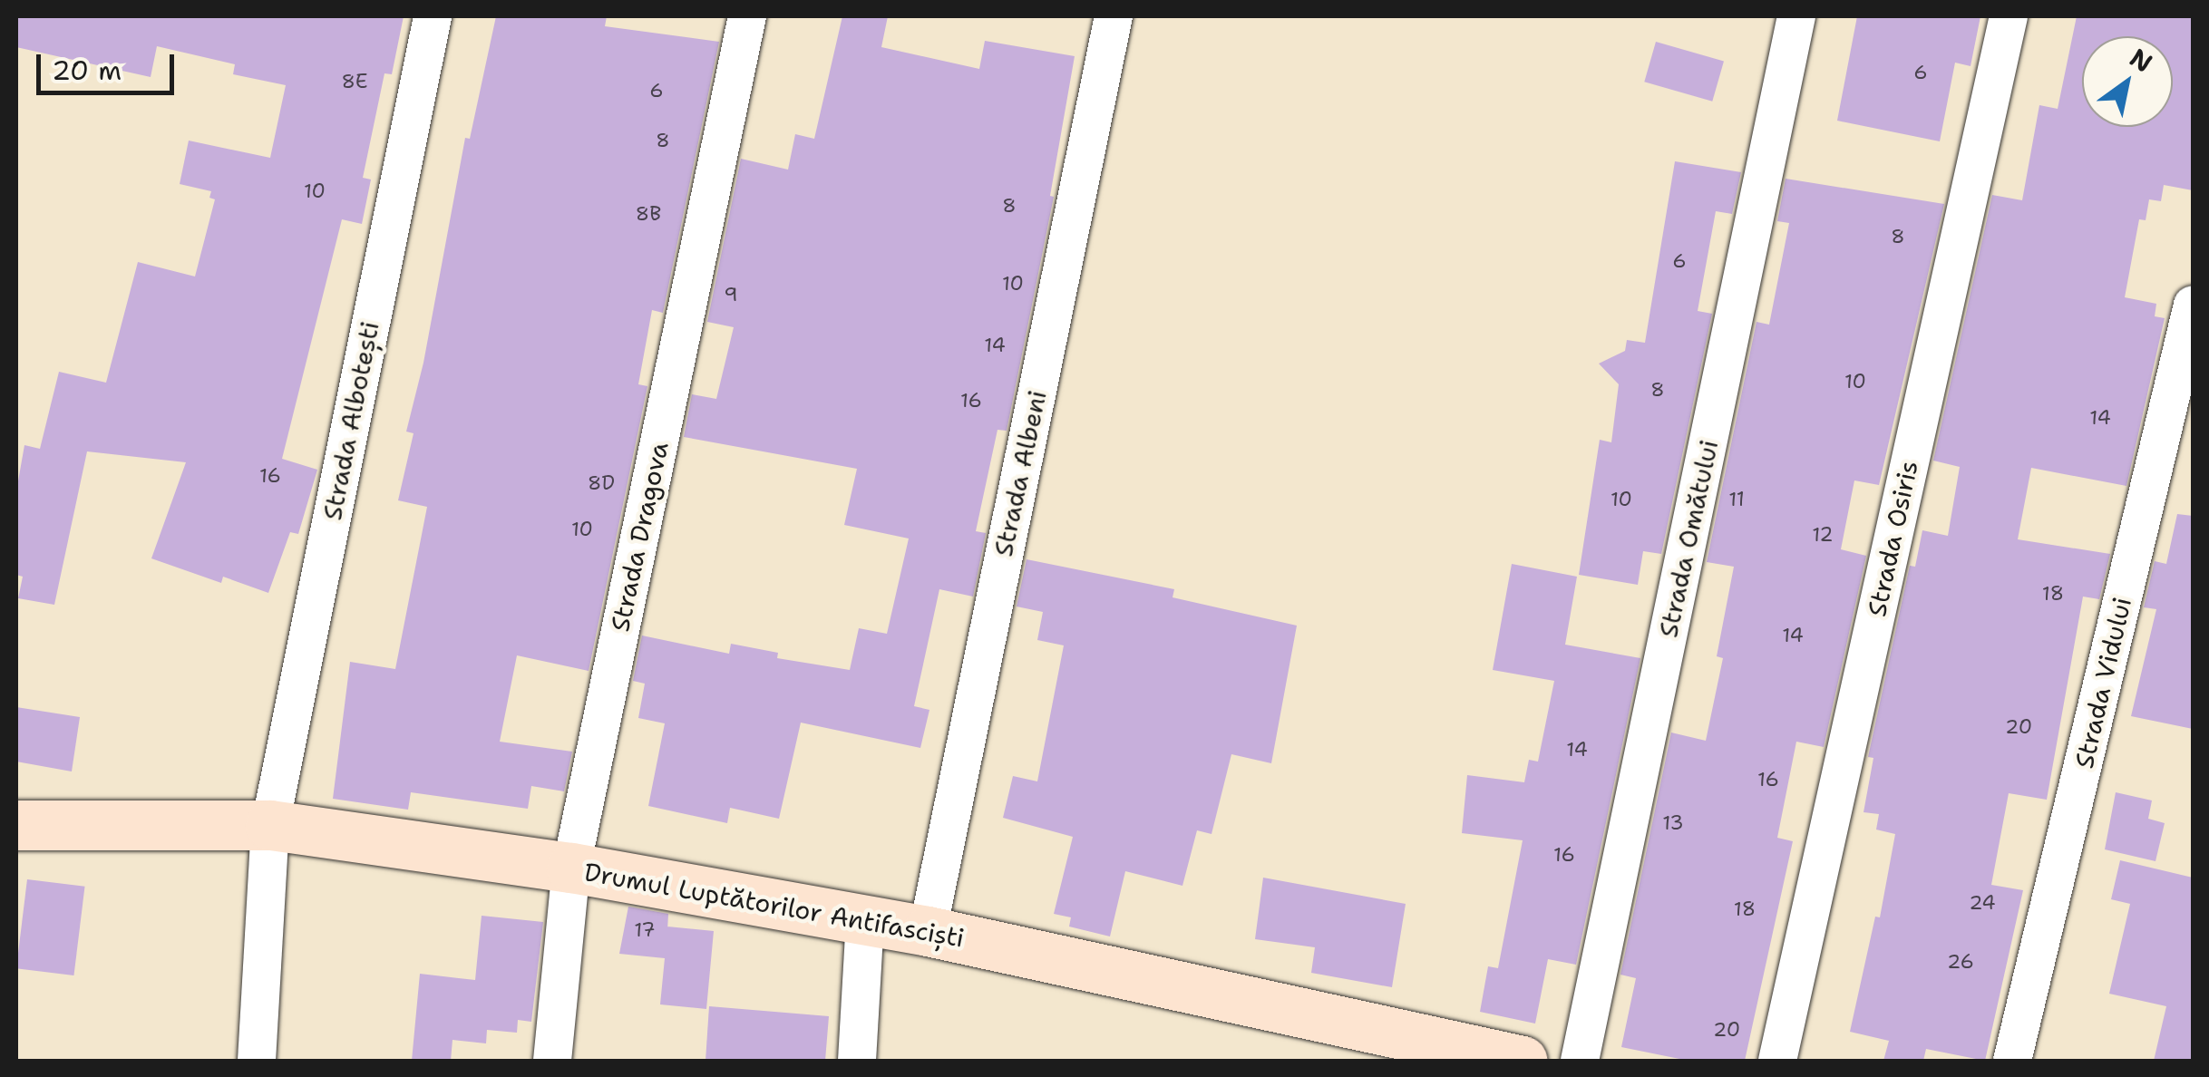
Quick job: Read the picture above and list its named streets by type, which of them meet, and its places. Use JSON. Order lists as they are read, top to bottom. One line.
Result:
{"streets":{"street":["Strada Albotești","Strada Albeni","Strada Dragova","Strada Omătului","Strada Osiris","Strada Vidului","Drumul Luptătorilor Antifasciști"]},"crossings":[["Strada Albotești","Drumul Luptătorilor Antifasciști"],["Strada Albeni","Drumul Luptătorilor Antifasciști"],["Strada Dragova","Drumul Luptătorilor Antifasciști"]],"house_numbers":["6","8E","6","8","10","8","8B","8","6","10","9","14","10","8","16","14","16","8D","10","11","10","12","18","14","20","14","16","13","16","24","18","17","26","20"],"scale_bar":"20 m","north":"top right"}
